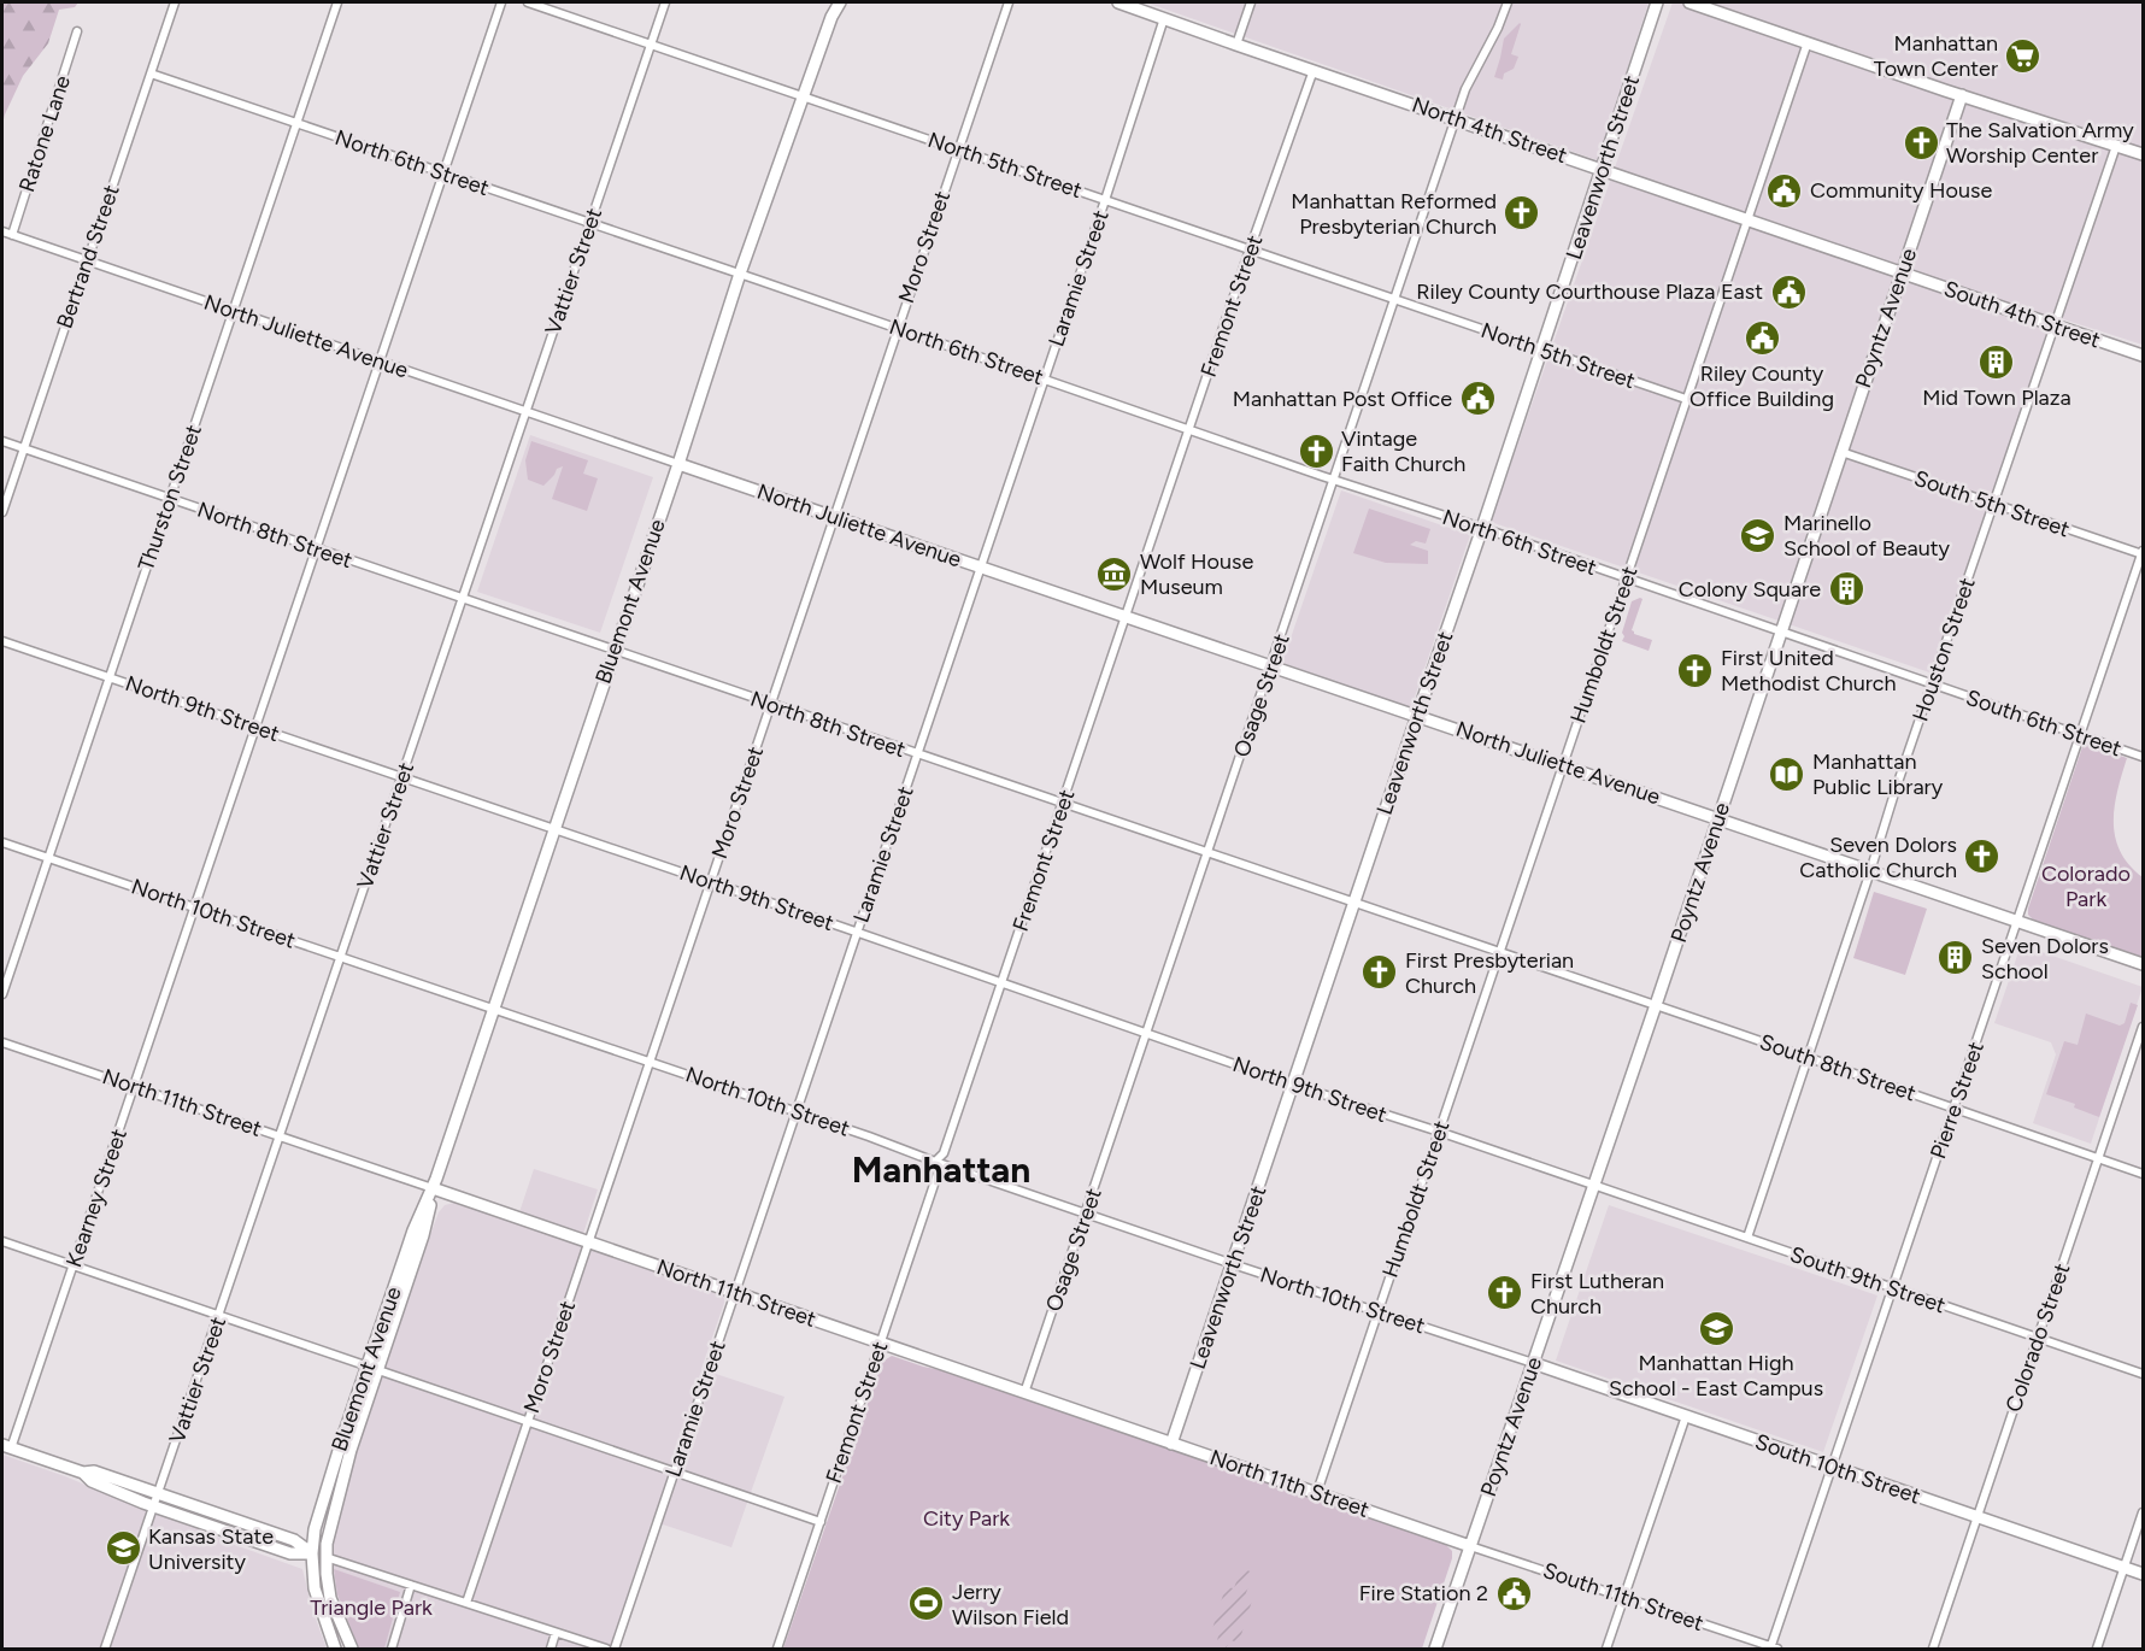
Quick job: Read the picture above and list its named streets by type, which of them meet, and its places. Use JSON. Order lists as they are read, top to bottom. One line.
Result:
{"streets":{"street":["North 4th Street","Ratone Lane","North 6th Street","North 5th Street","Leavenworth Street","Moro Street","Bertrand Street","Vattier Street","Laramie Street","Fremont Street","South 4th Street","Poyntz Avenue","North Juliette Avenue","Thurston Street","South 5th Street","North 8th Street","Bluemont Avenue","Humboldt Street","Houston Street","Osage Street","North 9th Street","South 6th Street","North 10th Street","South 8th Street","Pierre Street","North 11th Street","Kearney Street","South 9th Street","Colorado Street","South 10th Street","South 11th Street"]},"crossings":[["North 4th Street","Leavenworth Street"],["North 4th Street","Laramie Street"],["North 4th Street","Fremont Street"],["North 4th Street","South 4th Street"],["North 4th Street","Poyntz Avenue"],["North 4th Street","Humboldt Street"],["North 4th Street","Osage Street"],["Ratone Lane","North Juliette Avenue"],["North 6th Street","Leavenworth Street"],["North 6th Street","Moro Street"],["North 6th Street","Bertrand Street"],["North 6th Street","Vattier Street"],["North 6th Street","Laramie Street"],["North 6th Street","Fremont Street"],["North 6th Street","Poyntz Avenue"],["North 6th Street","Thurston Street"],["North 6th Street","Bluemont Avenue"],["North 6th Street","Humboldt Street"],["North 6th Street","Osage Street"],["North 6th Street","South 6th Street"],["North 6th Street","Kearney Street"],["North 5th Street","Leavenworth Street"],["North 5th Street","Moro Street"],["North 5th Street","Vattier Street"],["North 5th Street","Laramie Street"],["North 5th Street","Fremont Street"],["North 5th Street","Bluemont Avenue"],["North 5th Street","Humboldt Street"],["North 5th Street","Osage Street"],["Leavenworth Street","North Juliette Avenue"],["Leavenworth Street","North 8th Street"],["Leavenworth Street","North 9th Street"],["Leavenworth Street","North 10th Street"],["Leavenworth Street","North 11th Street"],["Moro Street","North Juliette Avenue"],["Moro Street","North 8th Street"],["Moro Street","North 9th Street"],["Moro Street","North 10th Street"],["Moro Street","North 11th Street"],["Bertrand Street","North Juliette Avenue"],["Bertrand Street","North 8th Street"],["Vattier Street","North Juliette Avenue"],["Vattier Street","North 8th Street"],["Vattier Street","North 9th Street"],["Vattier Street","North 10th Street"],["Vattier Street","North 11th Street"],["Laramie Street","North Juliette Avenue"],["Laramie Street","North 8th Street"],["Laramie Street","North 9th Street"],["Laramie Street","North 10th Street"],["Laramie Street","North 11th Street"],["Fremont Street","North Juliette Avenue"],["Fremont Street","North 8th Street"],["Fremont Street","North 9th Street"],["Fremont Street","North 10th Street"],["Fremont Street","North 11th Street"],["South 4th Street","Poyntz Avenue"],["South 4th Street","Houston Street"],["Poyntz Avenue","North Juliette Avenue"],["Poyntz Avenue","South 5th Street"],["Poyntz Avenue","North 8th Street"],["Poyntz Avenue","North 9th Street"],["Poyntz Avenue","South 6th Street"],["Poyntz Avenue","North 10th Street"],["Poyntz Avenue","South 8th Street"],["Poyntz Avenue","North 11th Street"],["Poyntz Avenue","South 9th Street"],["Poyntz Avenue","South 10th Street"],["Poyntz Avenue","South 11th Street"],["North Juliette Avenue","Thurston Street"],["North Juliette Avenue","Bluemont Avenue"],["North Juliette Avenue","Humboldt Street"],["North Juliette Avenue","Houston Street"],["North Juliette Avenue","Osage Street"],["North Juliette Avenue","Pierre Street"],["North Juliette Avenue","Kearney Street"],["Thurston Street","North 8th Street"],["Thurston Street","North 9th Street"],["Thurston Street","North 10th Street"],["South 5th Street","Houston Street"],["South 5th Street","Pierre Street"],["North 8th Street","Bluemont Avenue"],["North 8th Street","Humboldt Street"],["North 8th Street","Osage Street"],["North 8th Street","South 8th Street"],["North 8th Street","Kearney Street"],["Bluemont Avenue","North 9th Street"],["Bluemont Avenue","North 10th Street"],["Bluemont Avenue","North 11th Street"],["Humboldt Street","North 9th Street"],["Humboldt Street","North 10th Street"],["Humboldt Street","North 11th Street"],["Houston Street","South 6th Street"],["Houston Street","South 8th Street"],["Houston Street","South 9th Street"],["Osage Street","North 9th Street"],["Osage Street","North 10th Street"],["Osage Street","North 11th Street"],["North 9th Street","Kearney Street"],["North 9th Street","South 9th Street"],["South 6th Street","Pierre Street"],["North 10th Street","Kearney Street"],["North 10th Street","South 10th Street"],["South 8th Street","Pierre Street"],["South 8th Street","Colorado Street"],["Pierre Street","South 9th Street"],["Pierre Street","South 10th Street"],["Pierre Street","South 11th Street"],["North 11th Street","Kearney Street"],["North 11th Street","South 11th Street"],["South 9th Street","Colorado Street"],["Colorado Street","South 10th Street"]],"districts":["Manhattan"],"parks":["Colorado Park","City Park","Triangle Park"],"places":{"supermarket":["Manhattan Town Center"],"church":["The Salvation Army Worship Center","Manhattan Reformed Presbyterian Church","Vintage Faith Church","First United Methodist Church","Seven Dolors Catholic Church","First Presbyterian Church","First Lutheran Church"],"public building":["Community House","Riley County Courthouse Plaza East","Riley County Office Building","Manhattan Post Office","Fire Station 2"],"building":["Mid Town Plaza","Colony Square","Seven Dolors School"],"school or university":["Marinello School of Beauty","Manhattan High School - East Campus","Kansas State University"],"museum":["Wolf House Museum"],"library":["Manhattan Public Library"],"sports":["Jerry Wilson Field"]}}
